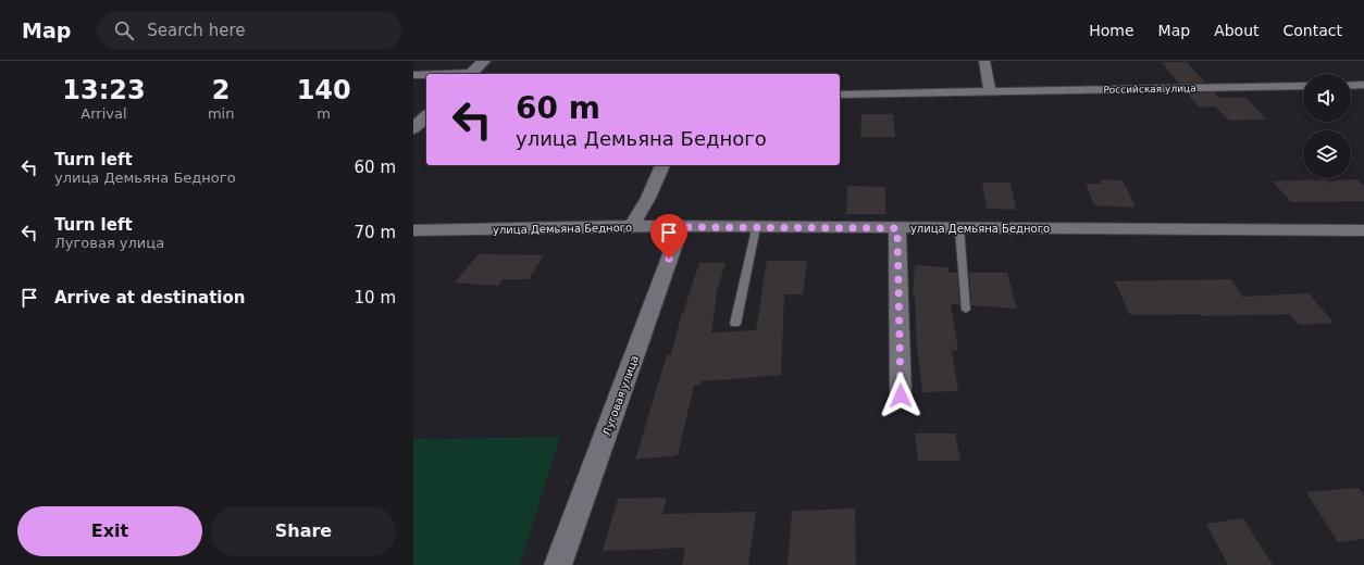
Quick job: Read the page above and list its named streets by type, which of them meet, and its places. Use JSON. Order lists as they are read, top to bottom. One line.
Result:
{"streets":{"street":["Российская улица","улица Демьяна Бедного","Луговая улица"]},"crossings":[["улица Демьяна Бедного","Луговая улица"]],"page":{"header":"Map","search":"Search here","nav":["Home","Map","About","Contact"],"eta":["13:23","Arrival","2","min","140","m"],"turn":["60 m","улица Демьяна Бедного"],"list":[{"name":"Turn left","note":"улица Демьяна Бедного","value":"60 m"},{"name":"Turn left","note":"Луговая улица","value":"70 m"},{"name":"Arrive at destination","value":"10 m"}],"buttons":["Exit","Share"]}}
